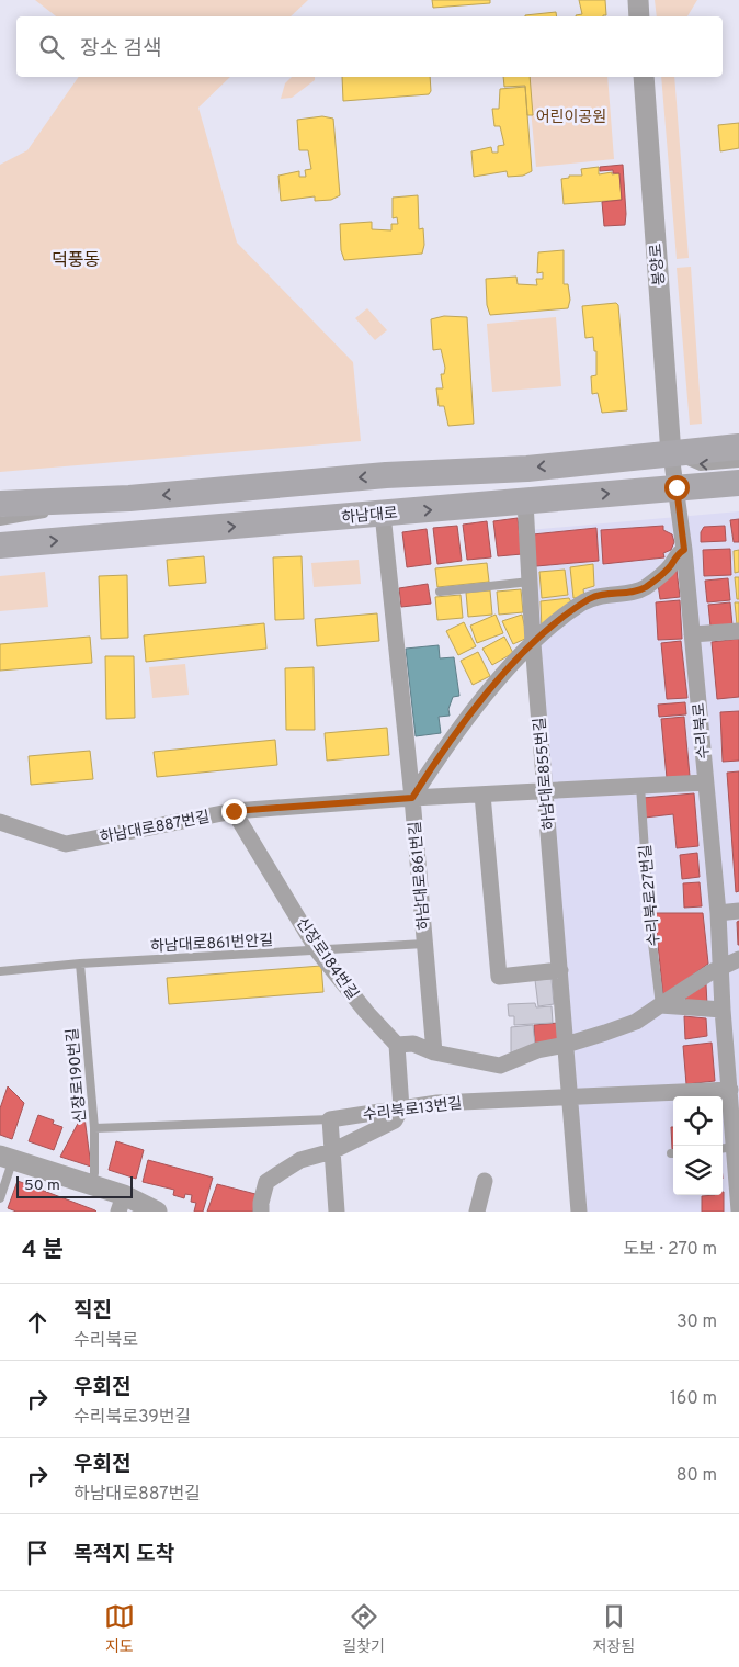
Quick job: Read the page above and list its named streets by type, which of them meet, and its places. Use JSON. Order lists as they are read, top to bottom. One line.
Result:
{"streets":{"main road":["하남대로"],"street":["봉양로","수리북로","하남대로855번길","하남대로887번길","하남대로861번길","신장로184번길","수리북로13번길"],"lane":["수리북로27번길","하남대로861번안길","신장로190번길"]},"crossings":[["봉양로","수리북로"],["하남대로","수리북로"],["하남대로","하남대로855번길"],["하남대로","하남대로861번길"],["수리북로","수리북로13번길"],["하남대로855번길","수리북로13번길"],["하남대로887번길","하남대로861번길"],["하남대로887번길","신장로184번길"],["하남대로861번길","하남대로861번안길"],["하남대로861번안길","신장로184번길"],["하남대로861번안길","신장로190번길"],["신장로190번길","수리북로13번길"]],"districts":["덕풍동"],"parks":["어린이공원"],"scale_bar":"50 m","page":{"search":"장소 검색","scale":"50 m","heading":["4 분","도보 · 270 m"],"list":[["직진","수리북로","30 m"],["우회전","수리북로39번길","160 m"],["우회전","하남대로887번길","80 m"],"목적지 도착"],"nav":["지도","길찾기","저장됨"]}}
